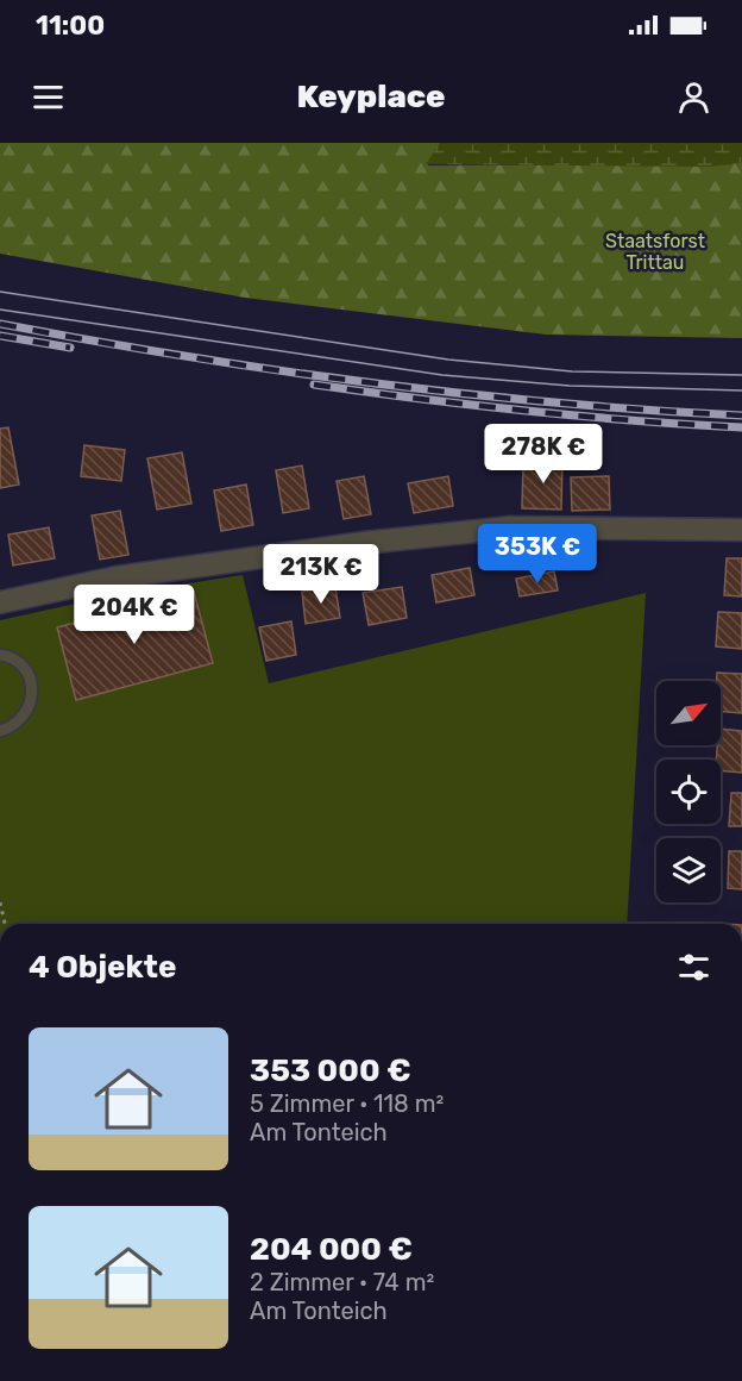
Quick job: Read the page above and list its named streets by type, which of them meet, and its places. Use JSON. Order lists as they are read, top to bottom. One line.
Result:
{"parks":["Staatsforst Trittau"],"north":"top right","page":{"status":"11:00","header":"Keyplace","price":["278K €","353K €","213K €","204K €"],"heading":"4 Objekte","list":[{"name":"353 000 €","note":"5 Zimmer · 118 m² · Am Tonteich"},{"name":"204 000 €","note":"2 Zimmer · 74 m² · Am Tonteich"}]}}
